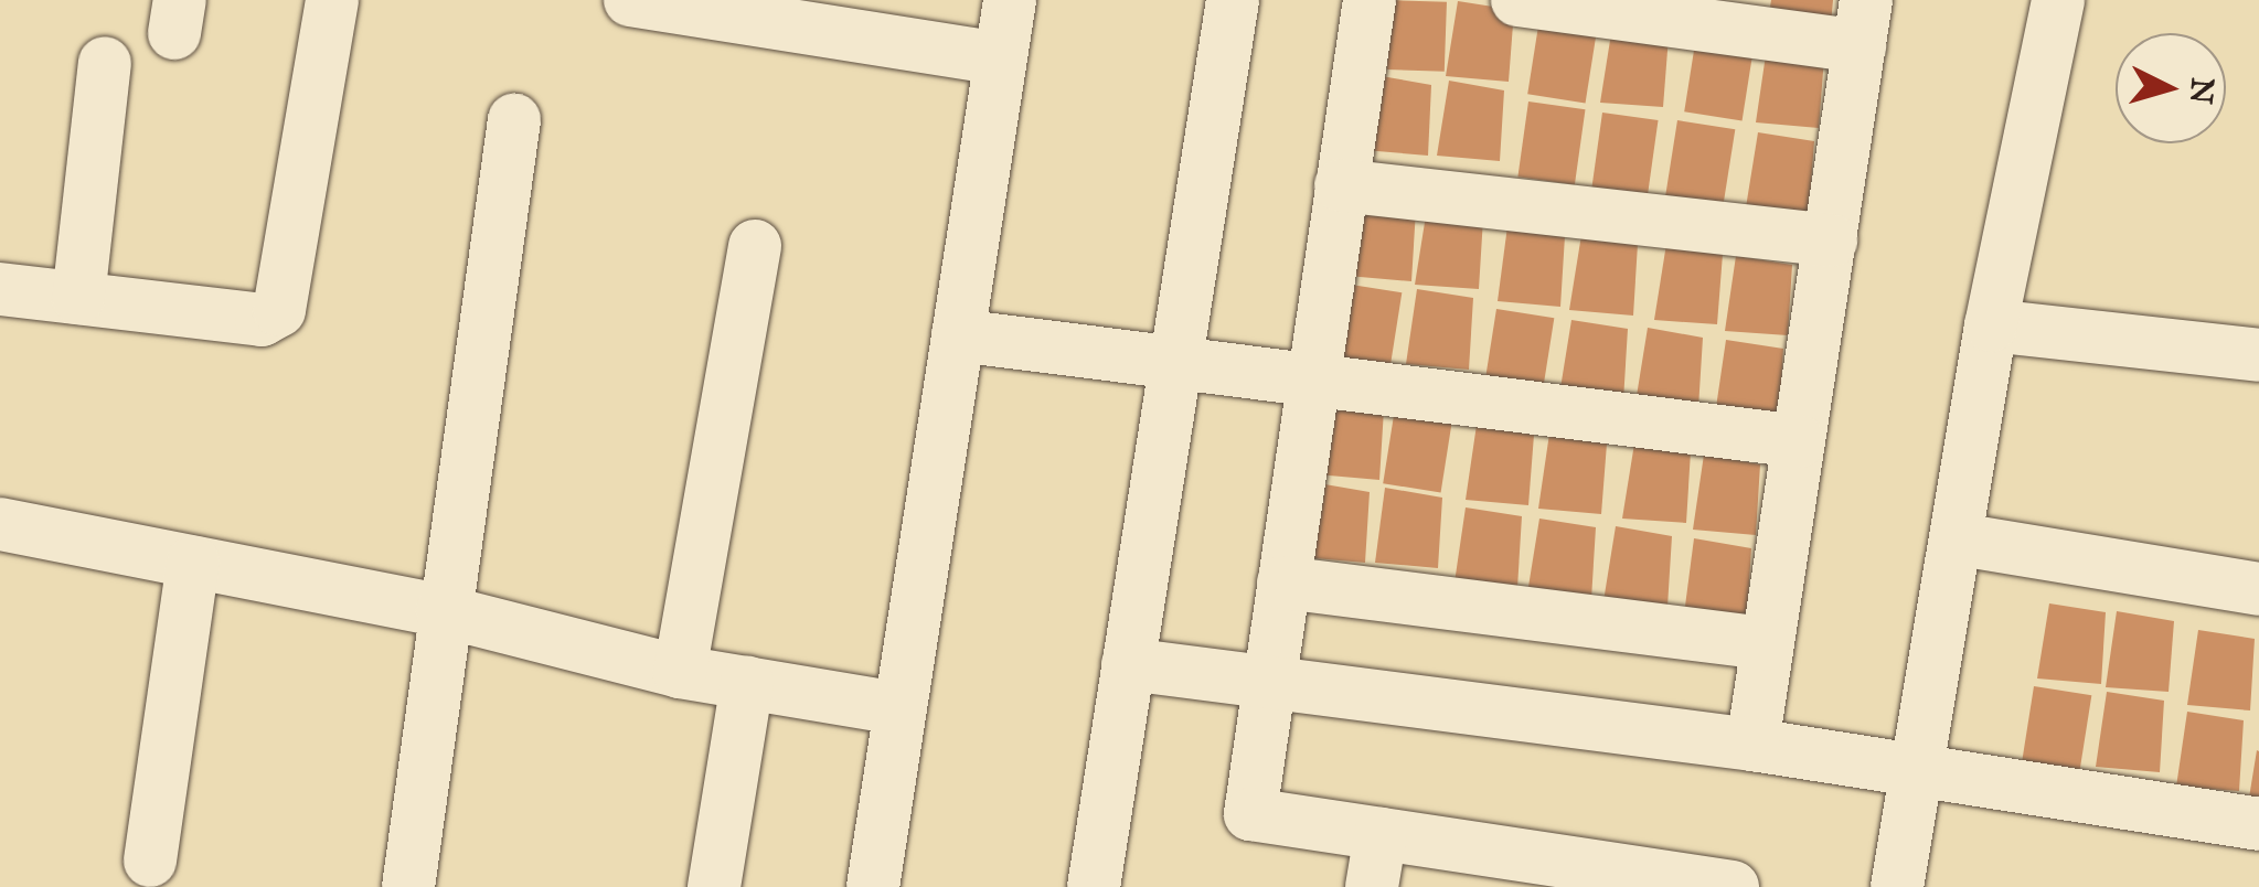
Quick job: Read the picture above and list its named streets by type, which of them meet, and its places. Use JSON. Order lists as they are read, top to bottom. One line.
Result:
{"north":"right"}
